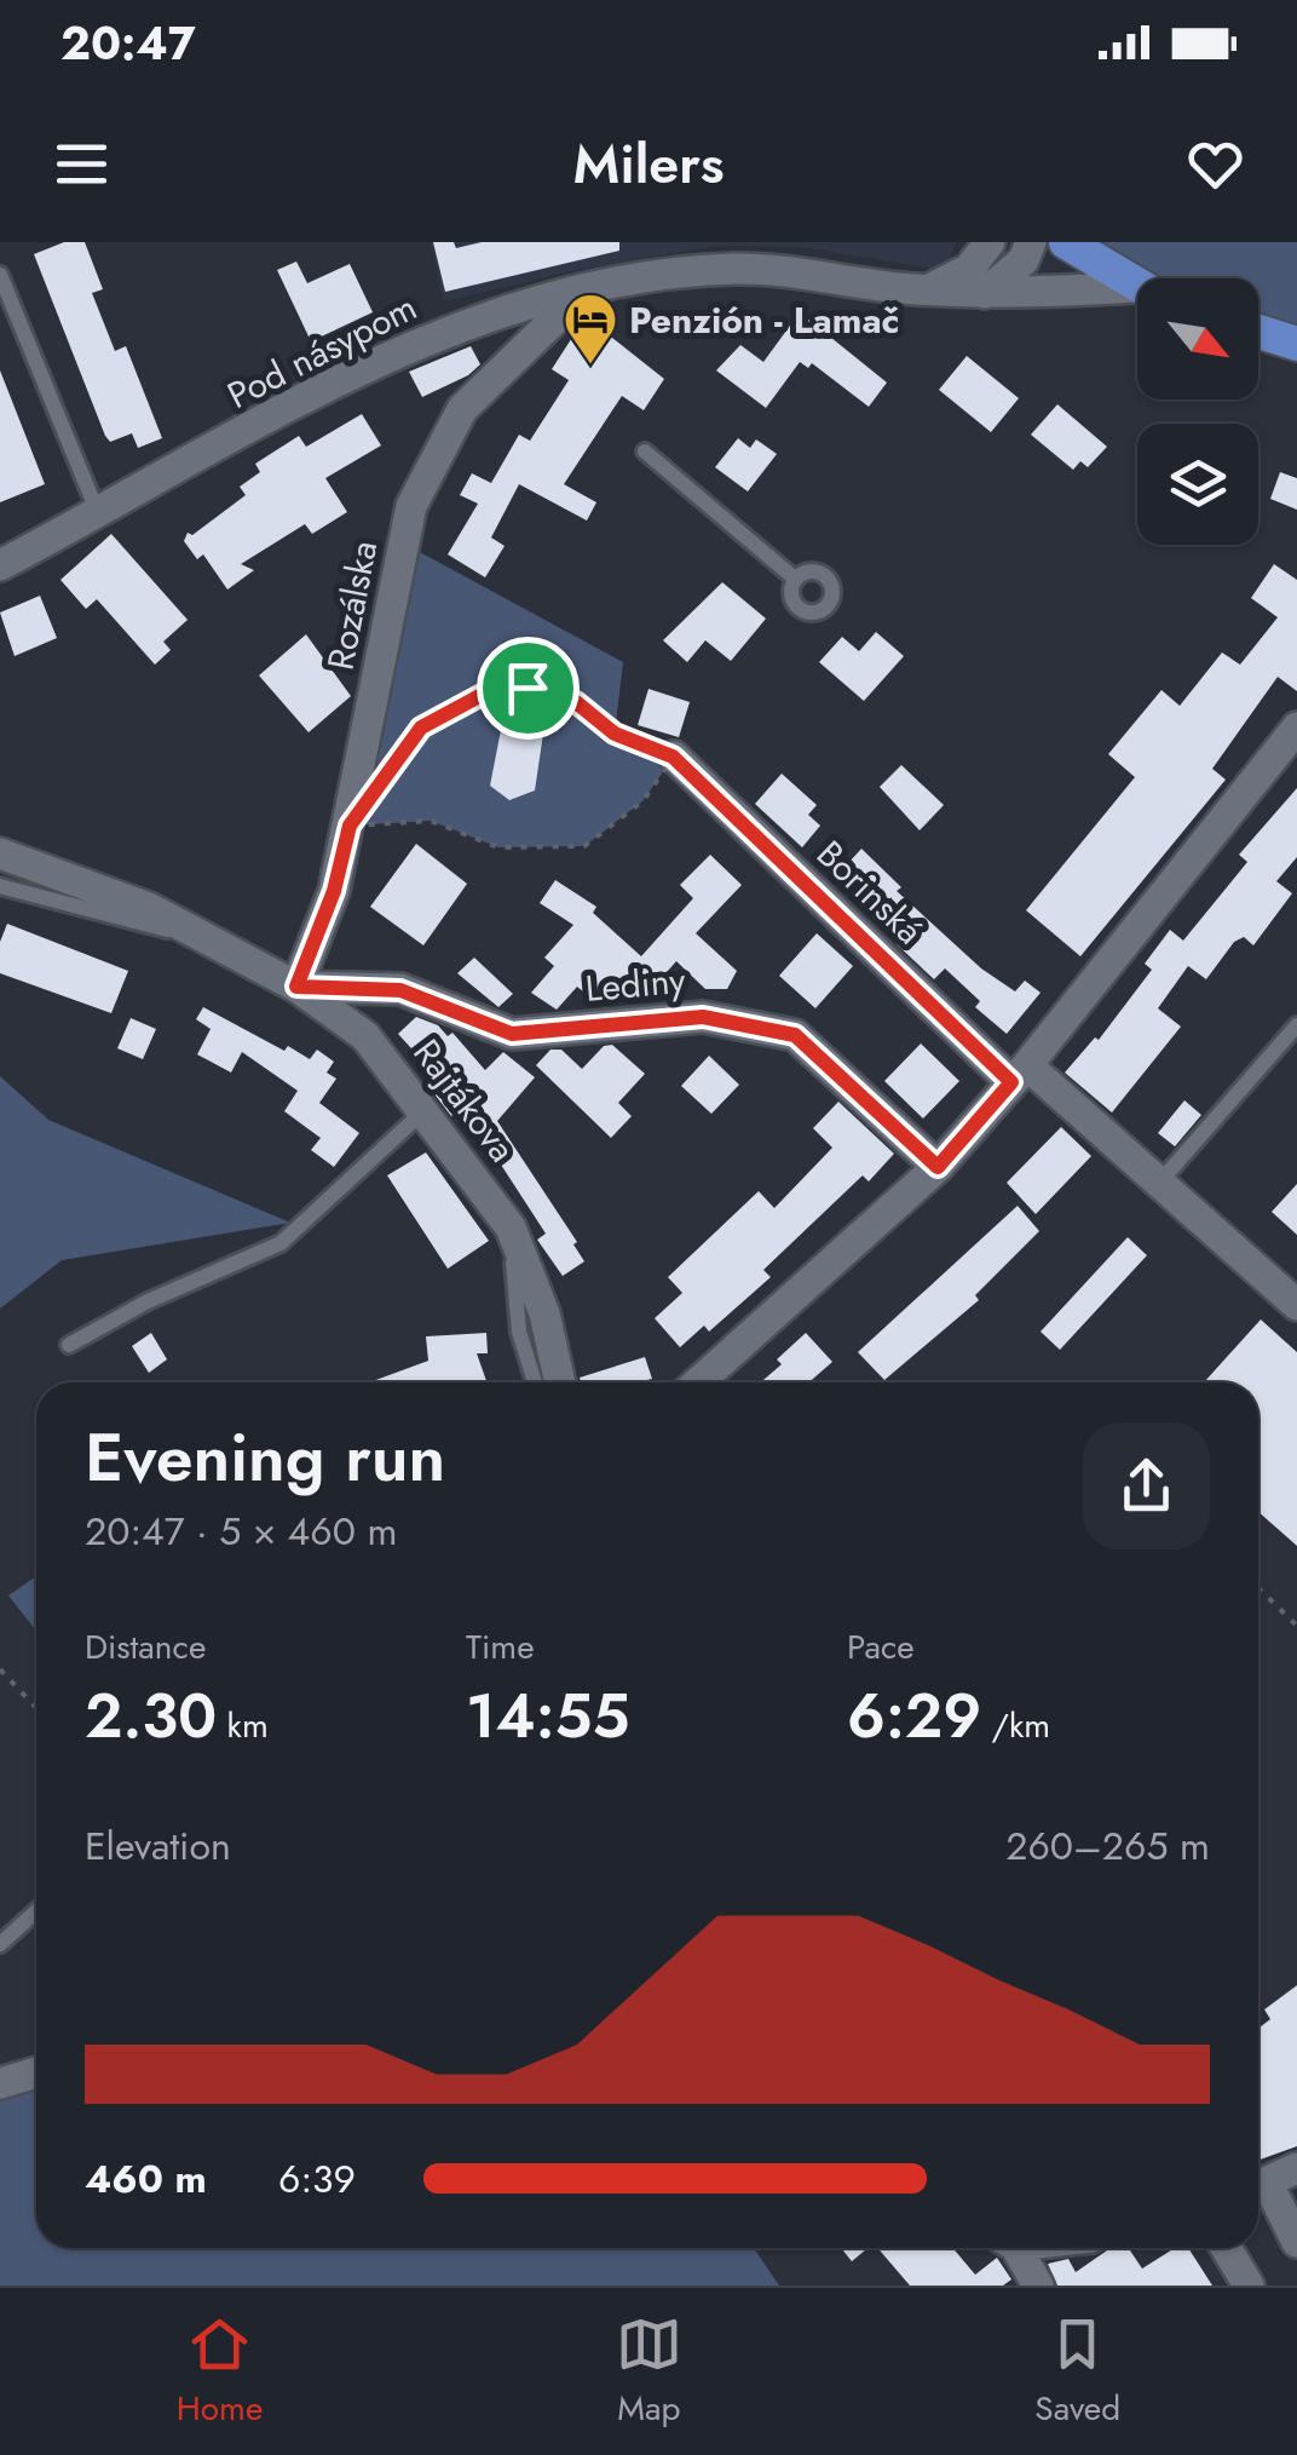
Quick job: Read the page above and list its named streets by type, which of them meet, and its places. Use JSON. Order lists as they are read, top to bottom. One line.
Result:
{"streets":{"street":["Pod násypom","Rozálska","Borinská","Lediny","Rajtákova"]},"crossings":[["Pod násypom","Rozálska"],["Rozálska","Lediny"],["Rozálska","Rajtákova"],["Lediny","Rajtákova"]],"places":{"hotel":["Penzión - Lamač"]},"north":"bottom right","page":{"status":"20:47","header":"Milers","heading":["Evening run","20:47 · 5 × 460 m"],"stats":[["Distance","2.30 km"],["Time","14:55"],["Pace","6:29 /km"]],"chart":["Elevation","260–265 m"],"list":[{"name":"460 m","note":"6:39"}],"tabs":["Home","Map","Saved"]}}
